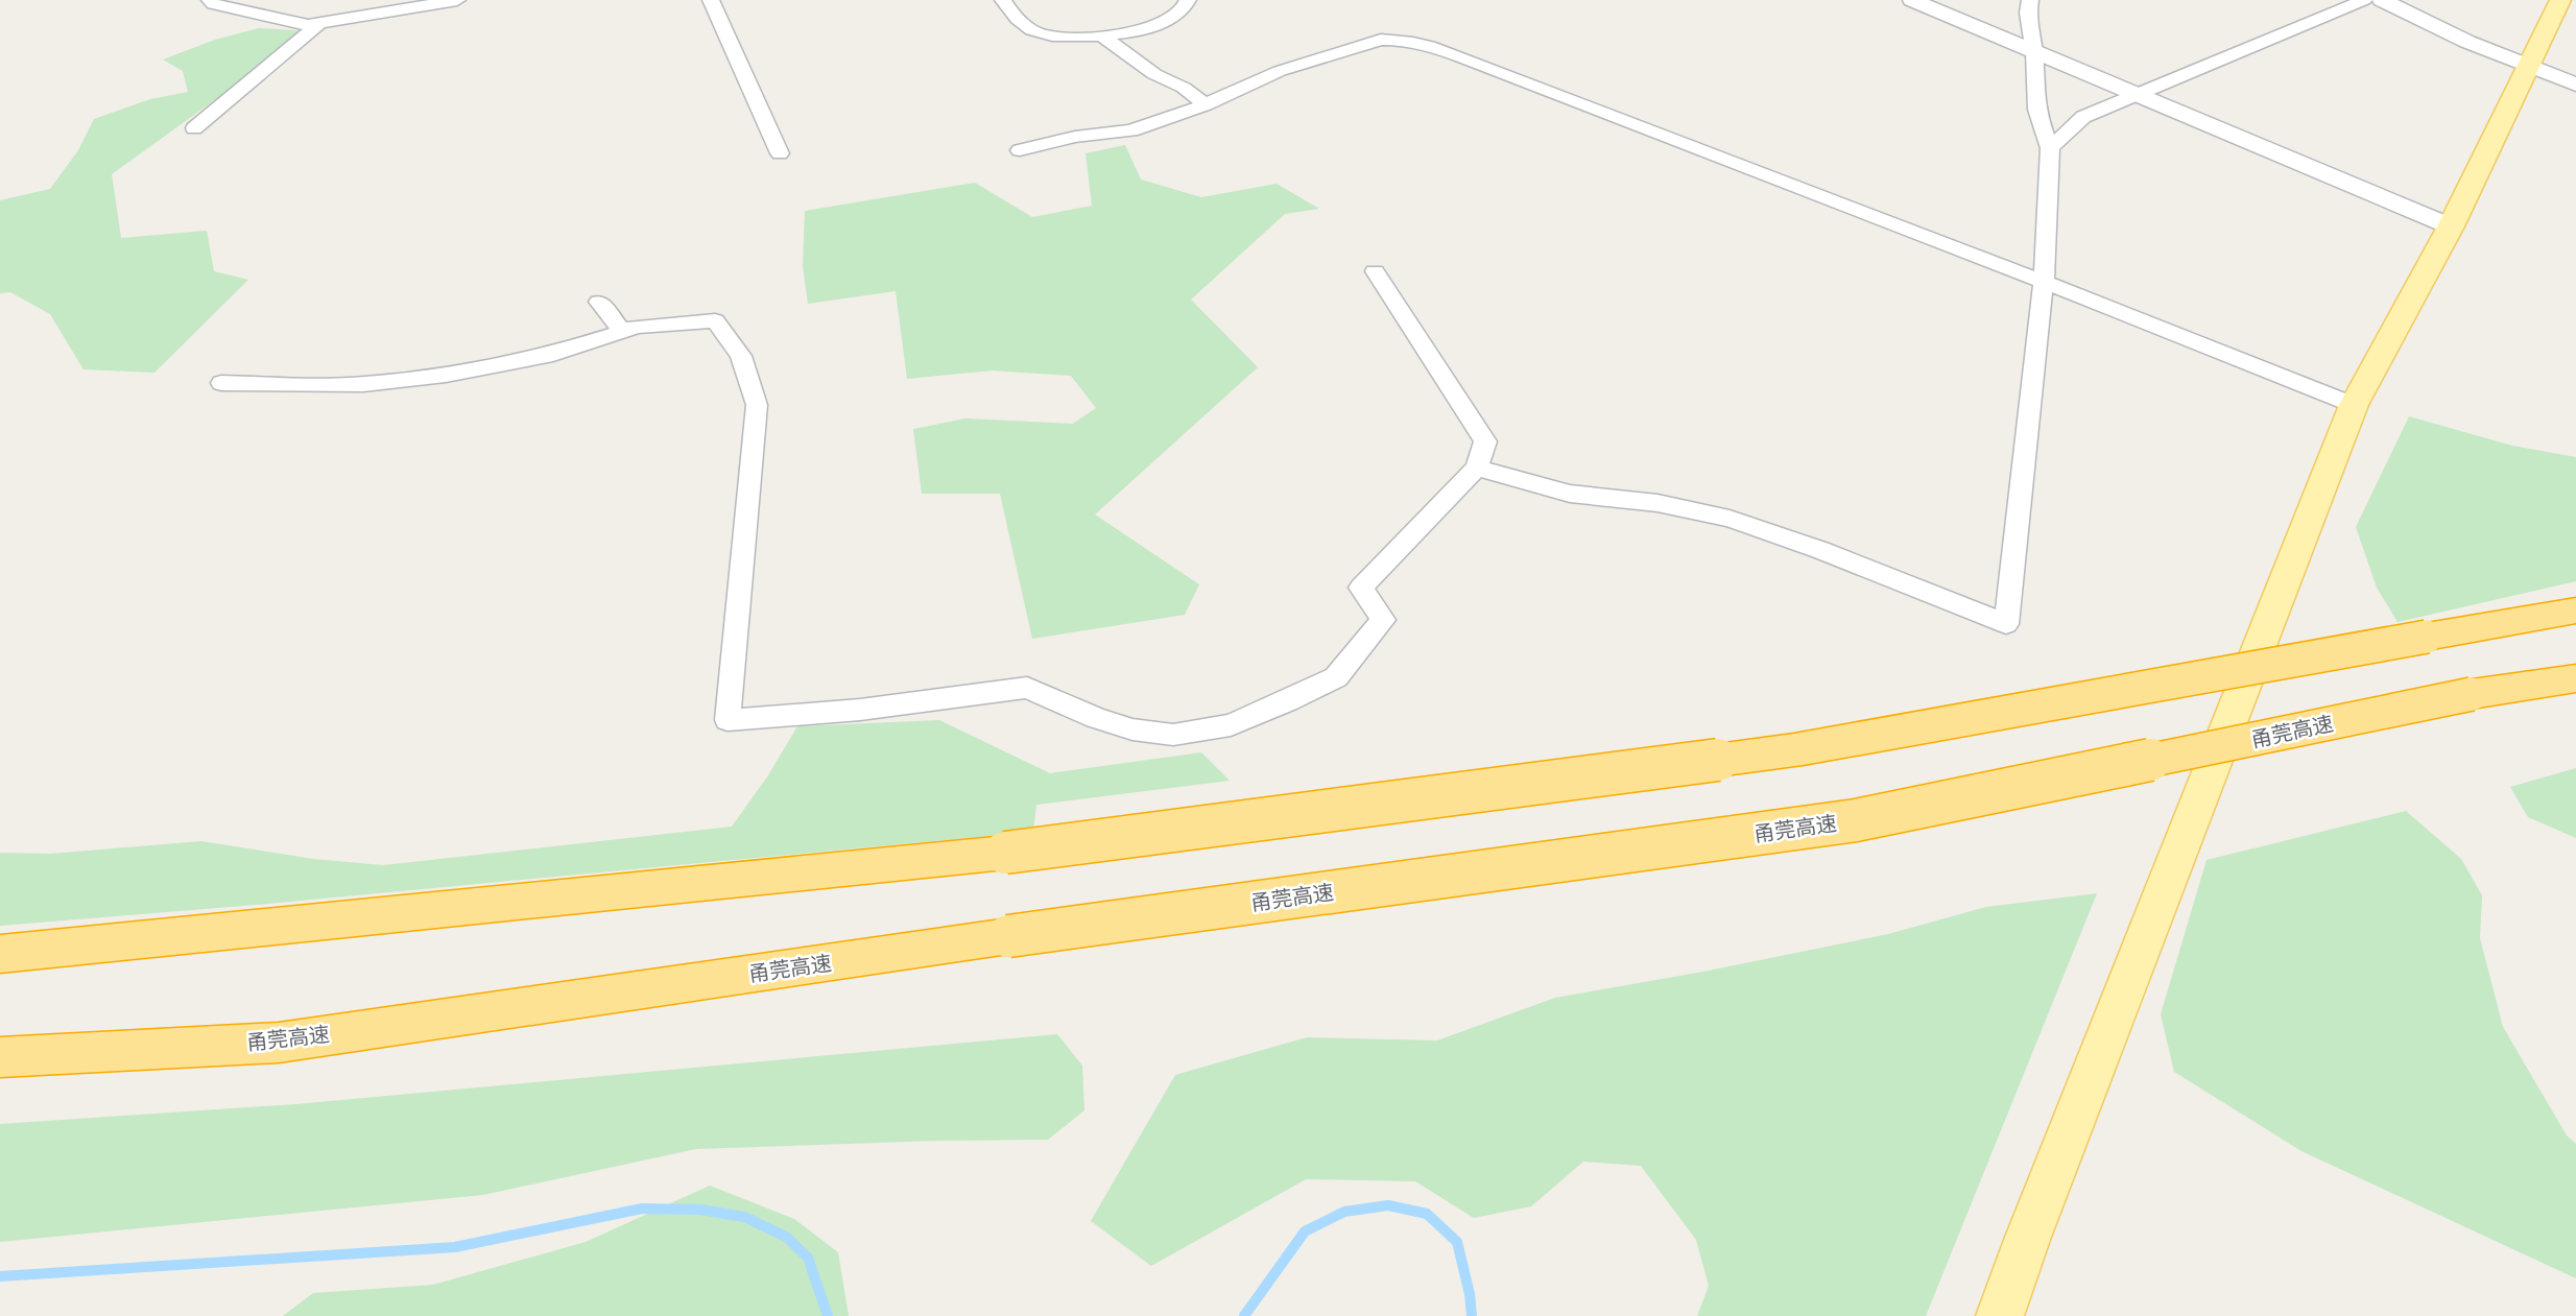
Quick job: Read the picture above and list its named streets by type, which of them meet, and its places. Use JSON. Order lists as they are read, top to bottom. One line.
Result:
{"streets":{"highway":["甬莞高速"]}}
